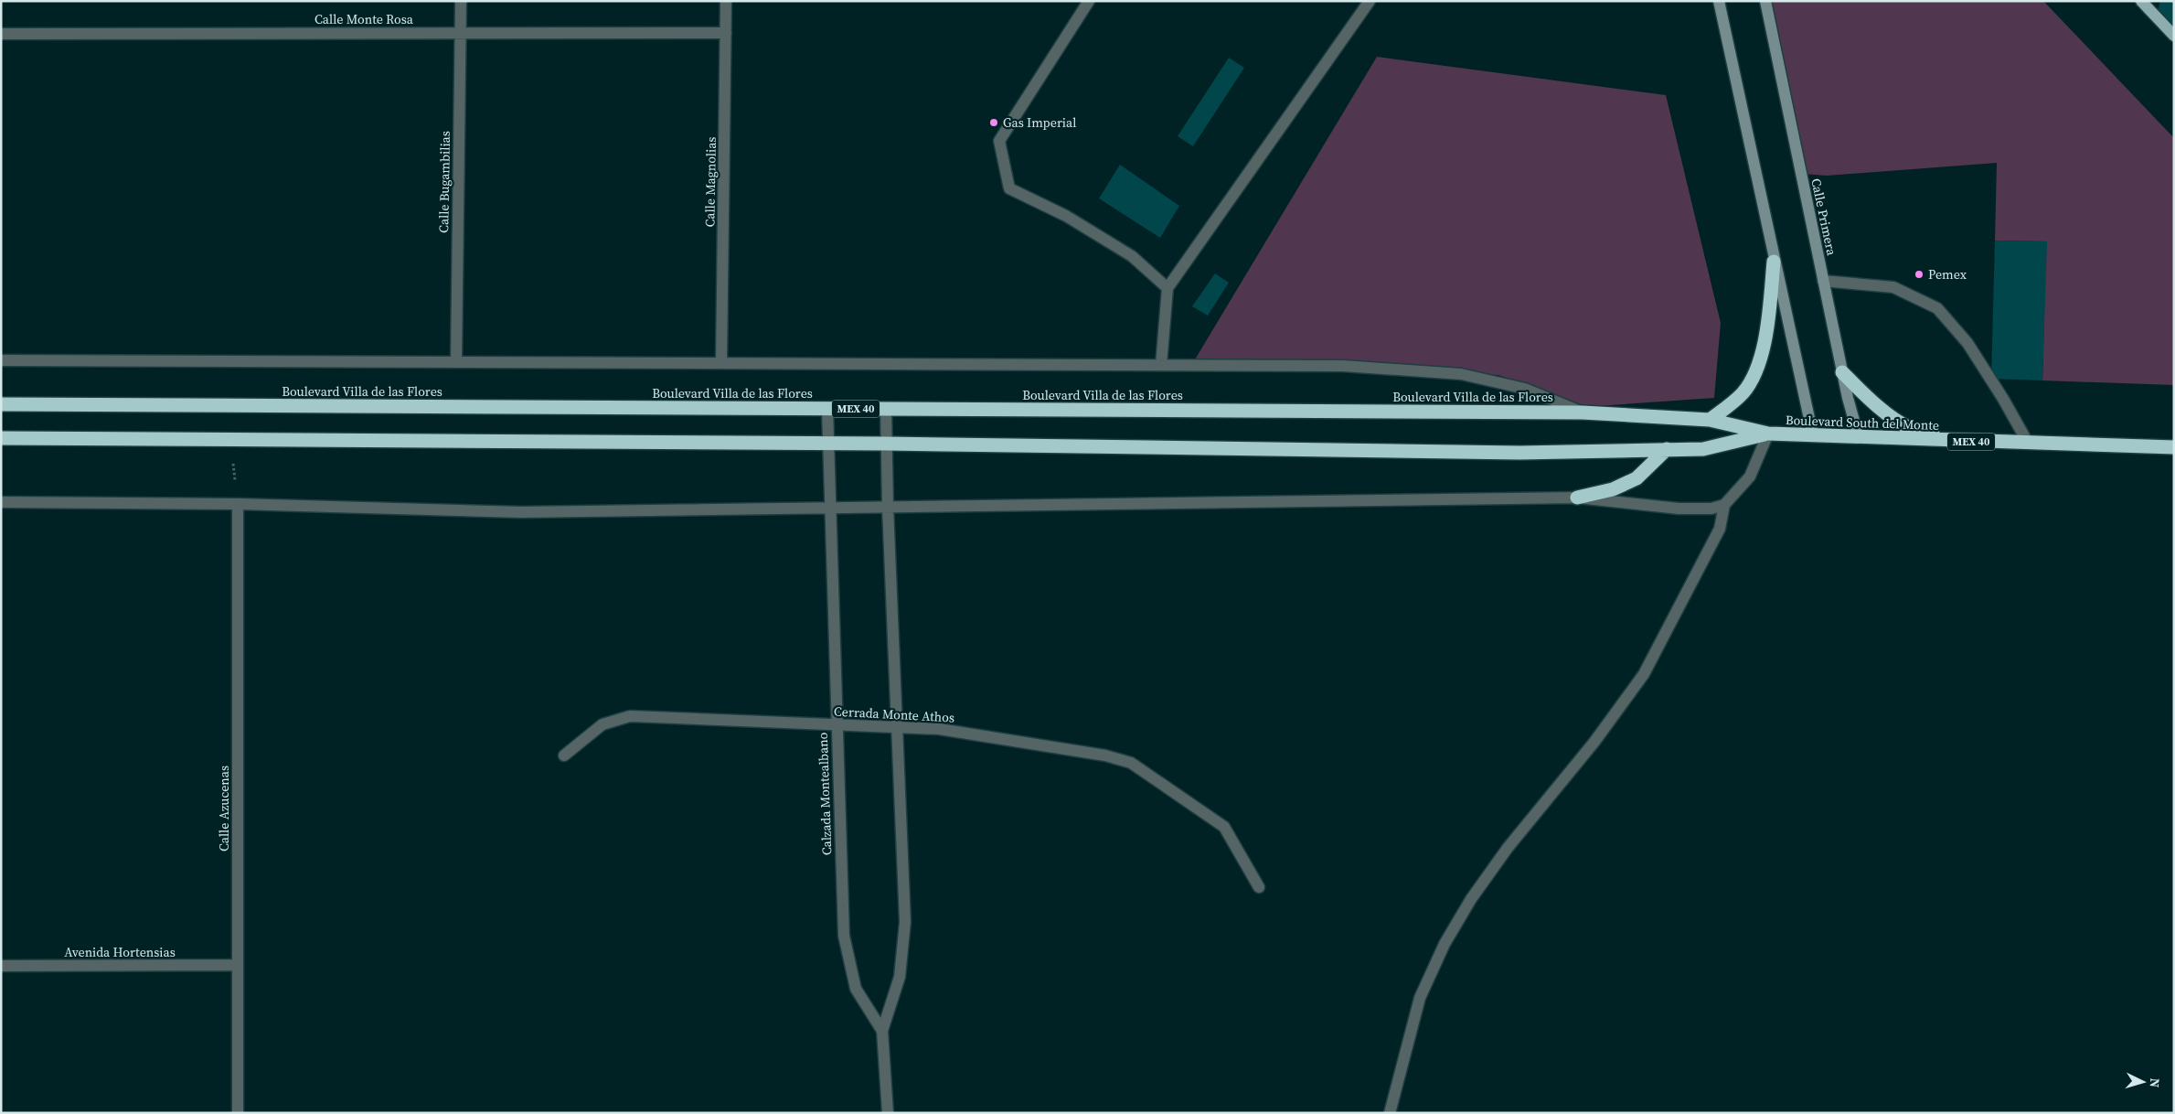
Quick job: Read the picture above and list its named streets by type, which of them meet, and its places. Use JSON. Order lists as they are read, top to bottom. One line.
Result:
{"streets":{"highway":["Boulevard Villa de las Flores","MEX 40","Boulevard South del Monte"],"main road":["Calle Primera"],"street":["Calle Monte Rosa","Calle Bugambilias","Calle Magnolias","Cerrada Monte Athos","Calzada Montealbano","Calle Azucenas","Avenida Hortensias"]},"crossings":[["Calle Monte Rosa","Calle Bugambilias"],["Calle Monte Rosa","Calle Magnolias"],["Calle Primera","Boulevard South del Monte"],["Boulevard Villa de las Flores","Boulevard South del Monte"],["Boulevard Villa de las Flores","Calzada Montealbano"],["MEX 40","Boulevard South del Monte"],["MEX 40","Calzada Montealbano"],["Cerrada Monte Athos","Calzada Montealbano"],["Calle Azucenas","Avenida Hortensias"]],"places":["Gas Imperial","Pemex"],"north":"right"}
